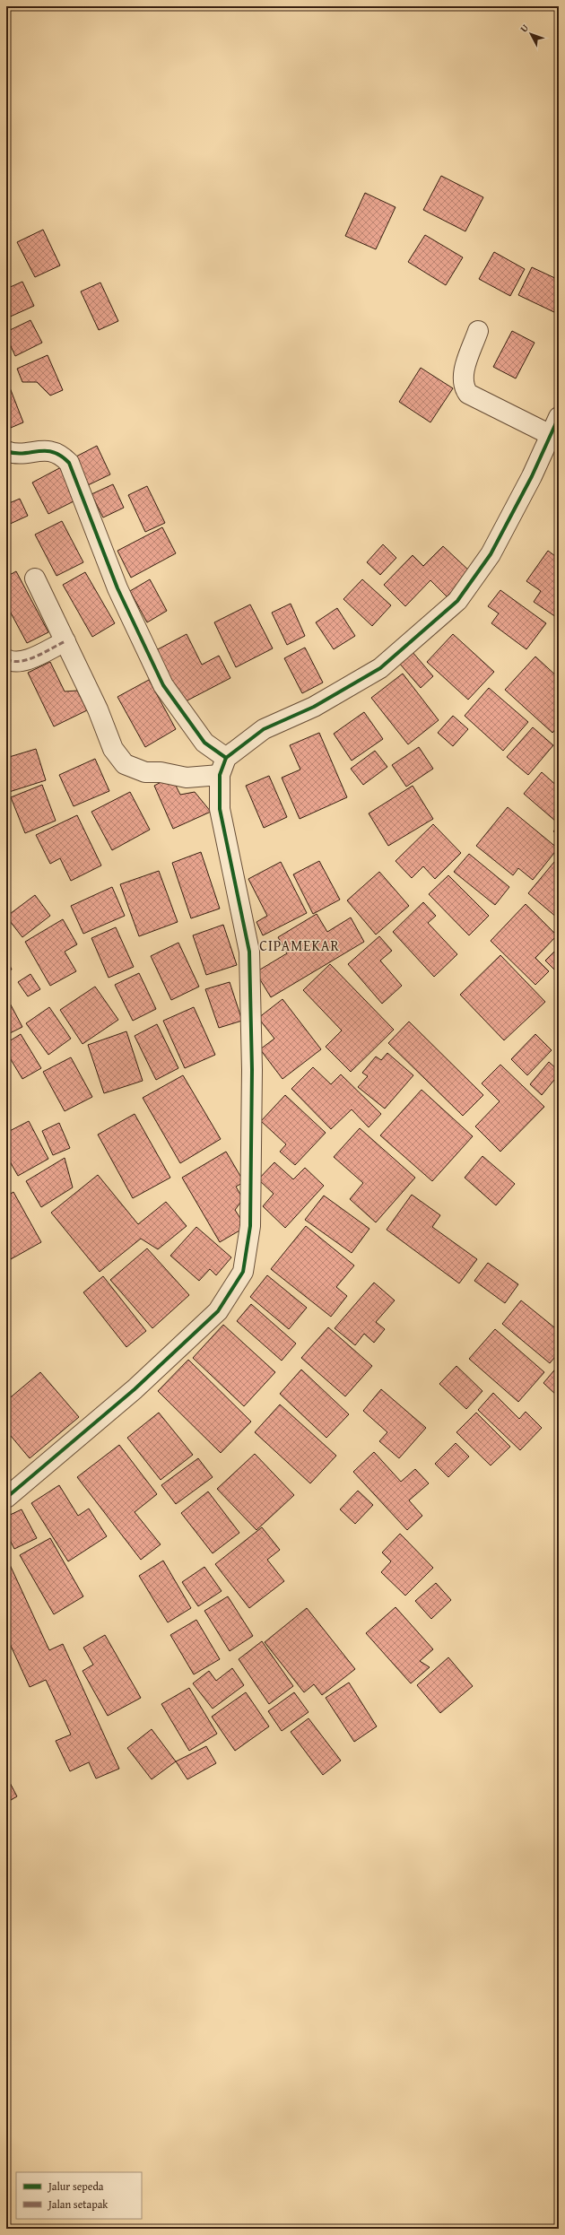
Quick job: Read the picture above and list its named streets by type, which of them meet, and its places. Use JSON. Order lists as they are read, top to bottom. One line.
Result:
{"districts":["CIPAMEKAR"],"legend":["Jalur sepeda","Jalan setapak"],"north":"top left"}
